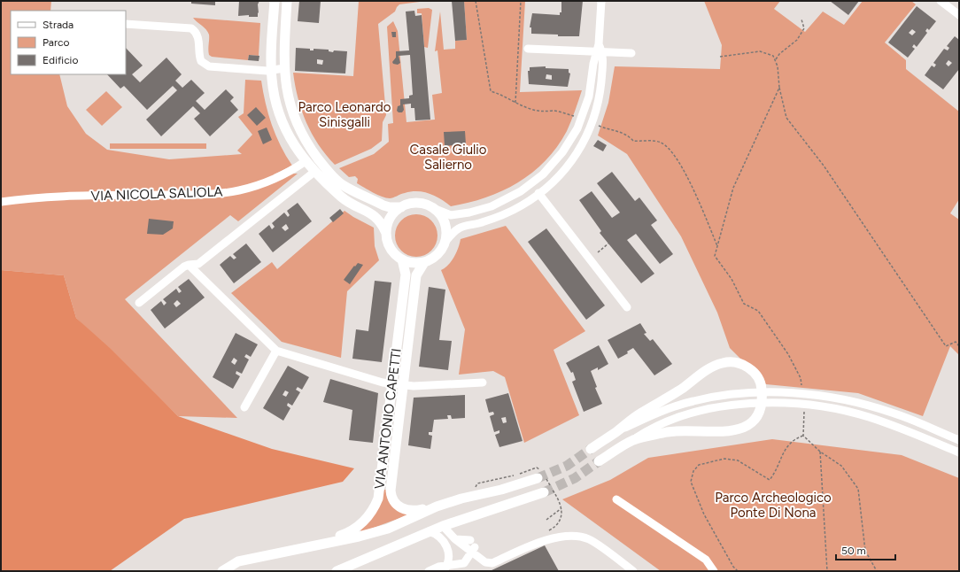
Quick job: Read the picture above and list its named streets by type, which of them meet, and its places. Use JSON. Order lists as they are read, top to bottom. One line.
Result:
{"streets":{"main road":["VIA ANTONIO CAPETTI"],"street":["VIA NICOLA SALIOLA"]},"parks":["Parco Leonardo Sinisgalli","Casale Giulio Salierno","Parco Archeologico Ponte Di Nona"],"legend":["Strada","Parco","Edificio"],"scale_bar":"50 m"}
